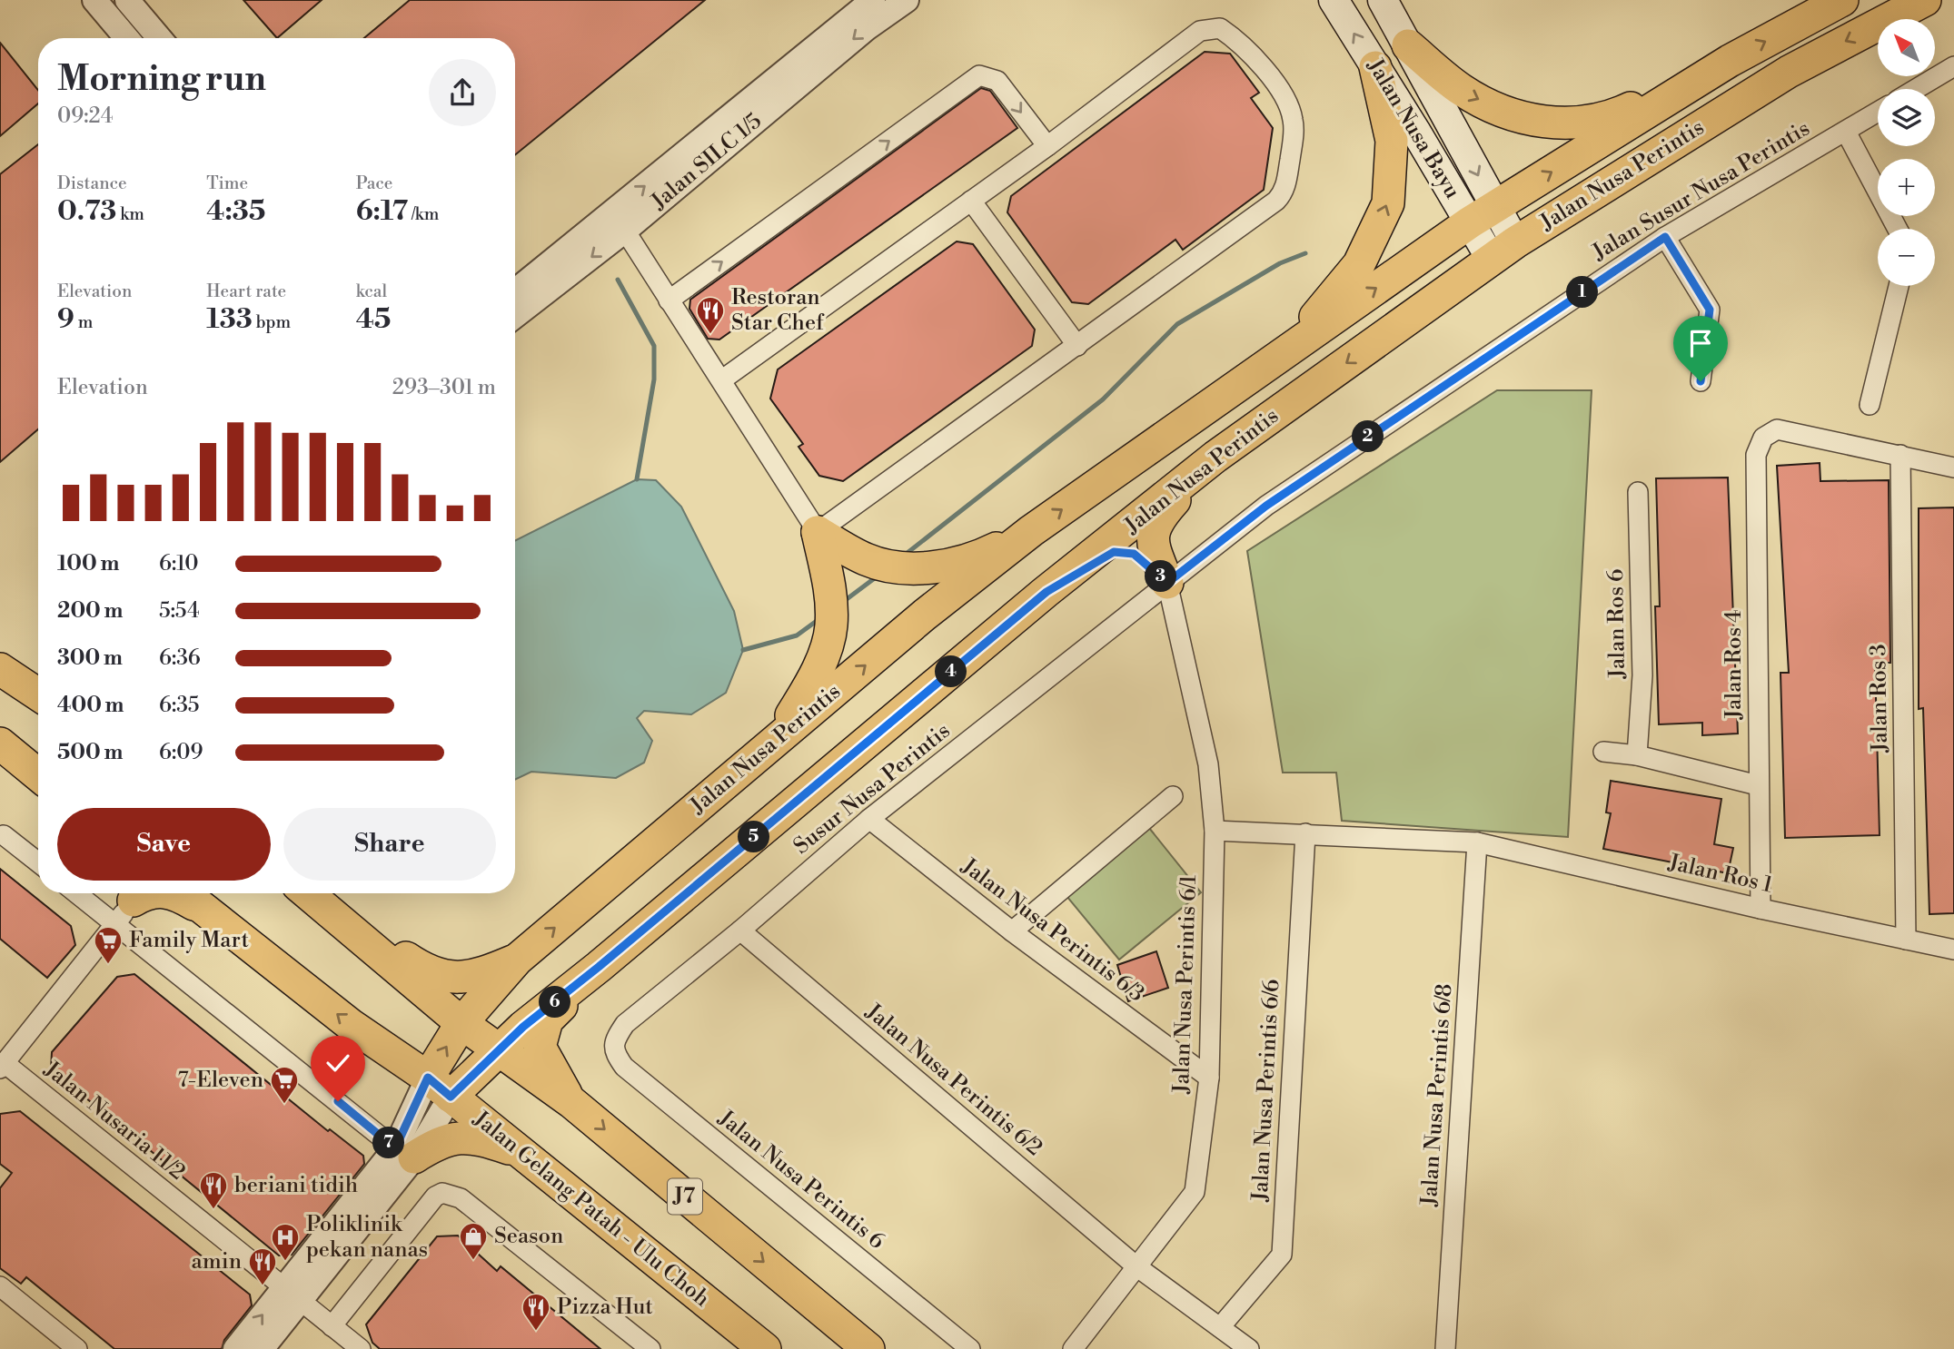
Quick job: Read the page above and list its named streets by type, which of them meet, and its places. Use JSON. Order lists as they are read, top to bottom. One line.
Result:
{"streets":{"main road":["Jalan Nusa Bayu","Jalan Nusa Perintis","J7","Jalan Gelang Patah - Ulu Choh"],"street":["Jalan SILC 1/5","Jalan Susur Nusa Perintis","Jalan Ros 6","Jalan Ros 4","Jalan Ros 3","Susur Nusa Perintis","Jalan Ros 1","Jalan Nusa Perintis 6/3","Jalan Nusa Perintis 6/1","Jalan Nusa Perintis 6/2","Jalan Nusa Perintis 6/6","Jalan Nusa Perintis 6/8","Jalan Nusaria 11/2","Jalan Nusa Perintis 6"]},"crossings":[["Jalan Nusa Bayu","Jalan Nusa Perintis"],["Jalan Nusa Perintis","J7"],["Jalan Nusa Perintis","Jalan Gelang Patah - Ulu Choh"],["Jalan Susur Nusa Perintis","Susur Nusa Perintis"],["Jalan Susur Nusa Perintis","Jalan Nusa Perintis 6/1"],["Jalan Ros 4","Jalan Ros 3"],["Jalan Ros 4","Jalan Ros 1"],["Jalan Ros 3","Jalan Ros 1"],["Susur Nusa Perintis","Jalan Nusa Perintis 6/3"],["Susur Nusa Perintis","Jalan Nusa Perintis 6/1"],["Susur Nusa Perintis","Jalan Nusa Perintis 6/2"],["Susur Nusa Perintis","Jalan Nusa Perintis 6"],["Jalan Ros 1","Jalan Nusa Perintis 6/1"],["Jalan Ros 1","Jalan Nusa Perintis 6/6"],["Jalan Ros 1","Jalan Nusa Perintis 6/8"],["Jalan Nusa Perintis 6/3","Jalan Nusa Perintis 6/1"],["Jalan Nusa Perintis 6/1","Jalan Nusa Perintis 6/2"],["Jalan Nusa Perintis 6/2","Jalan Nusa Perintis 6/6"]],"places":{"restaurant":["Restoran Star Chef","beriani tidih","amin","Pizza Hut"],"supermarket":["Family Mart","7-Eleven"],"shop":["Season"],"hospital":["Poliklinik pekan nanas"]},"north":"top left","page":{"map_buttons":["+","−"],"heading":["Morning run","09:24"],"stats":[["Distance","0.73 km"],["Time","4:35"],["Pace","6:17 /km"],["Elevation","9 m"],["Heart rate","133 bpm"],["kcal","45"]],"pins":["1","2","3","4","5","6","7"],"chart":["Elevation","293–301 m"],"list":[{"name":"100 m","note":"6:10"},{"name":"200 m","note":"5:54"},{"name":"300 m","note":"6:36"},{"name":"400 m","note":"6:35"},{"name":"500 m","note":"6:09"}],"buttons":["Save","Share"]}}
